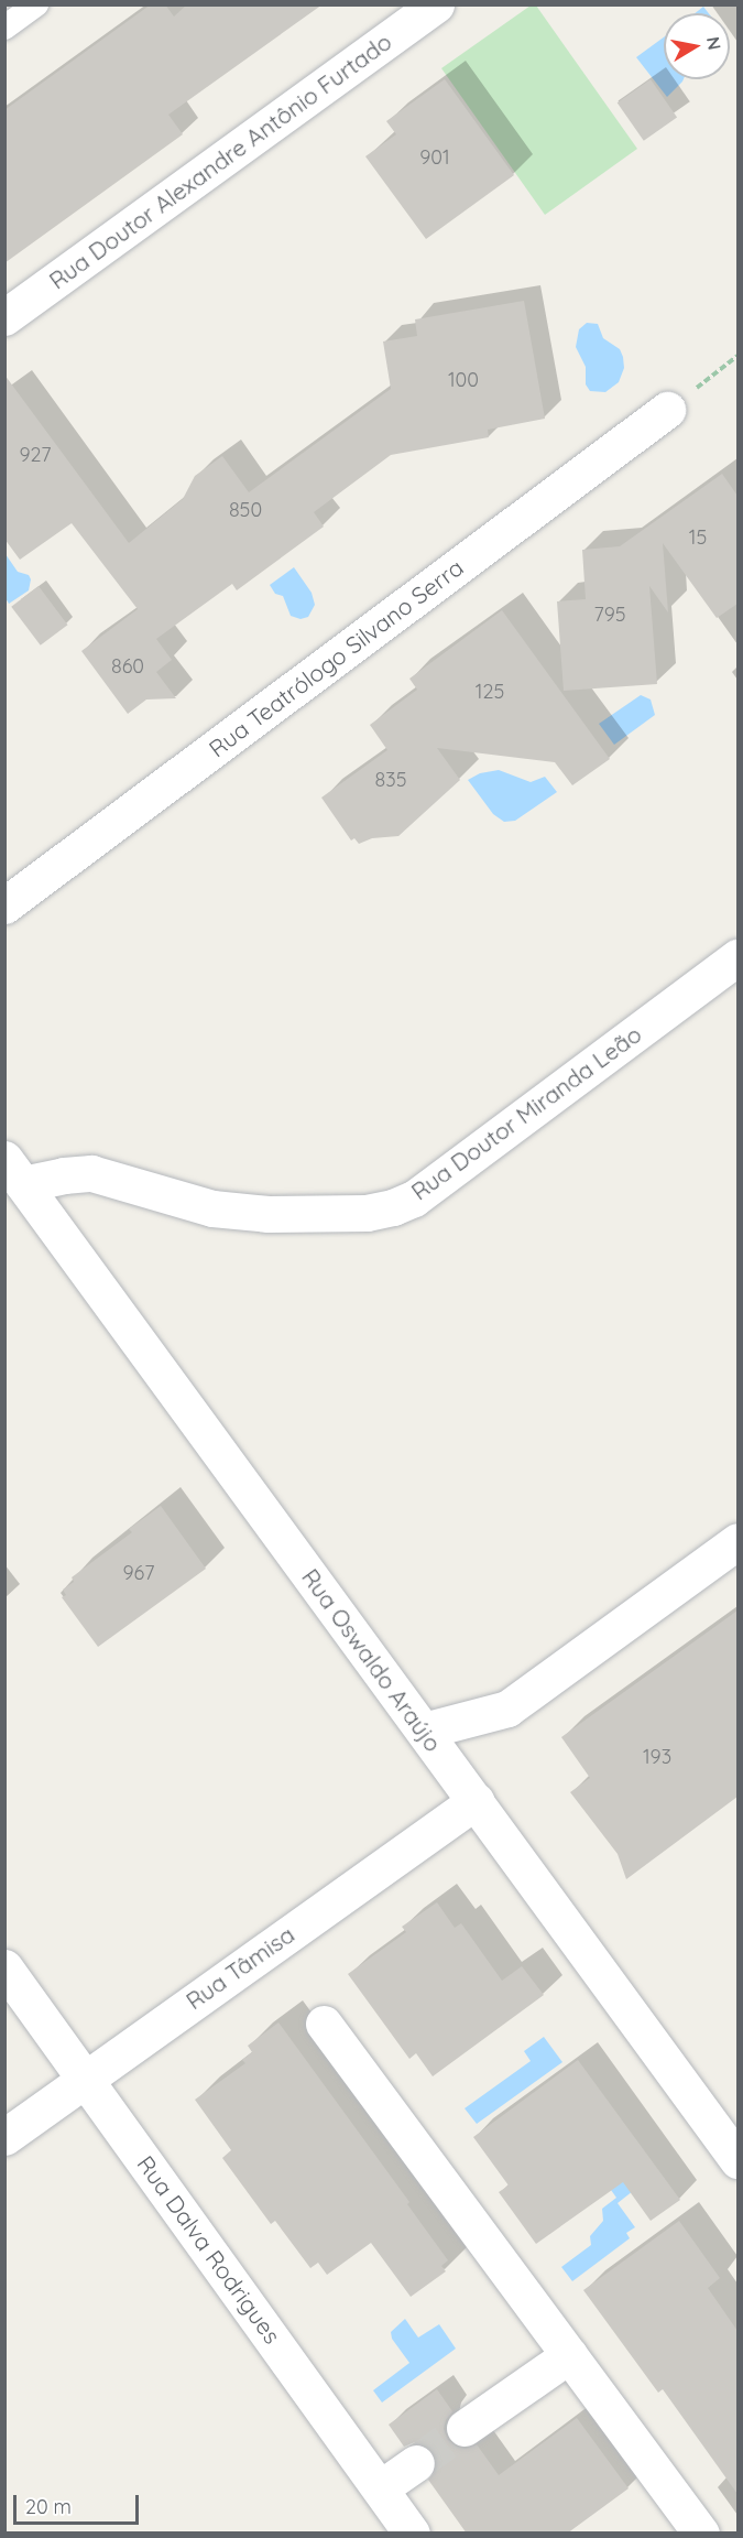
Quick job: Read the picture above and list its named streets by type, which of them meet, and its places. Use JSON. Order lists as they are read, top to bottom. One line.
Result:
{"streets":{"street":["Rua Doutor Alexandre Antônio Furtado","Rua Teatrólogo Silvano Serra","Rua Doutor Miranda Leão","Rua Oswaldo Araújo","Rua Tâmisa","Rua Dalva Rodrigues"]},"crossings":[["Rua Doutor Miranda Leão","Rua Oswaldo Araújo"],["Rua Oswaldo Araújo","Rua Tâmisa"],["Rua Tâmisa","Rua Dalva Rodrigues"]],"house_numbers":["901","100","927","850","15","795","860","125","835","967","193"],"scale_bar":"20 m","north":"right"}
